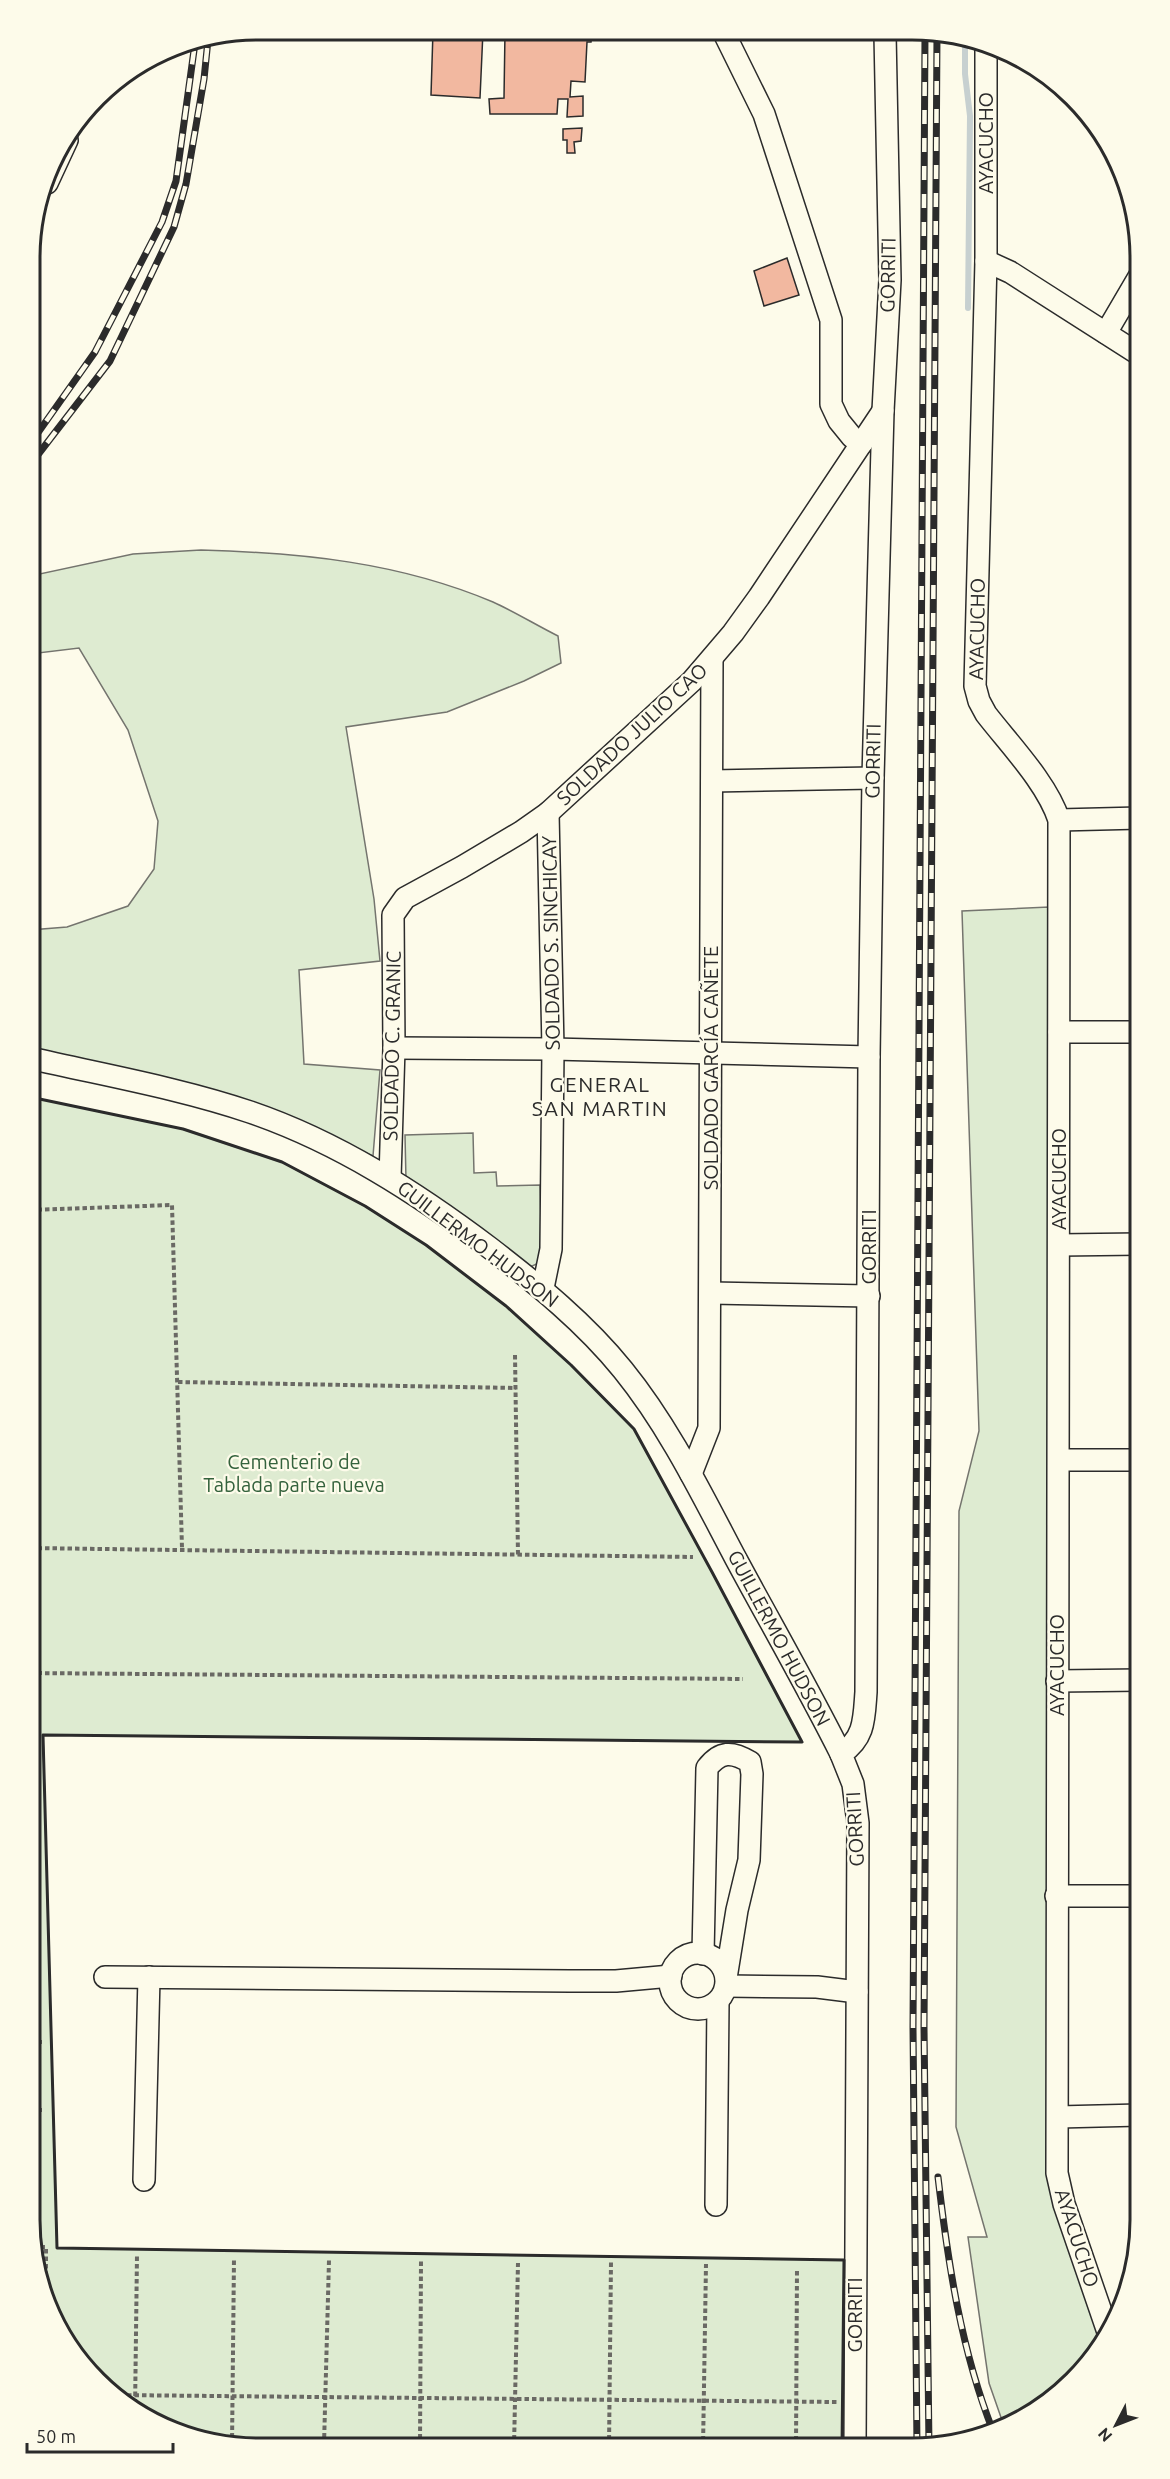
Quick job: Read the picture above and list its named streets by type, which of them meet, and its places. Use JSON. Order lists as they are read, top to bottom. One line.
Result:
{"streets":{"street":["AYACUCHO","GORRITI","SOLDADO JULIO CAO","SOLDADO S. SINCHICAY","SOLDADO C. GRANIC","SOLDADO GARCÍA CAÑETE","GUILLERMO HUDSON"]},"crossings":[["GORRITI","SOLDADO JULIO CAO"],["GORRITI","GUILLERMO HUDSON"],["SOLDADO JULIO CAO","SOLDADO S. SINCHICAY"],["SOLDADO JULIO CAO","SOLDADO C. GRANIC"],["SOLDADO JULIO CAO","SOLDADO GARCÍA CAÑETE"],["SOLDADO S. SINCHICAY","GUILLERMO HUDSON"],["SOLDADO C. GRANIC","GUILLERMO HUDSON"],["SOLDADO GARCÍA CAÑETE","GUILLERMO HUDSON"]],"districts":["GENERAL SAN MARTIN"],"parks":["Cementerio de Tablada parte nueva"],"scale_bar":"50 m","north":"bottom left"}
